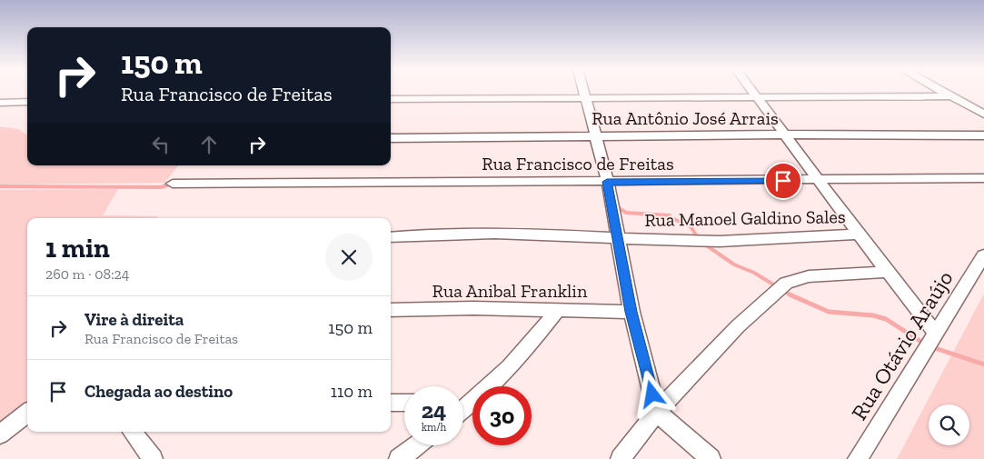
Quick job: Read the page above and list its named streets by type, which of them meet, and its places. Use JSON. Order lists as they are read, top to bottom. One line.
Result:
{"streets":{"street":["Rua Antônio José Arrais","Rua Francisco de Freitas","Rua Manoel Galdino Sales","Rua Anibal Franklin","Rua Otávio Araújo"]},"page":{"turn":["150 m","Rua Francisco de Freitas"],"heading":["1 min","260 m · 08:24"],"list":[{"name":"Vire à direita","note":"Rua Francisco de Freitas","value":"150 m"},{"name":"Chegada ao destino","value":"110 m"}],"speed":"24 km/h","limit":"30"}}
